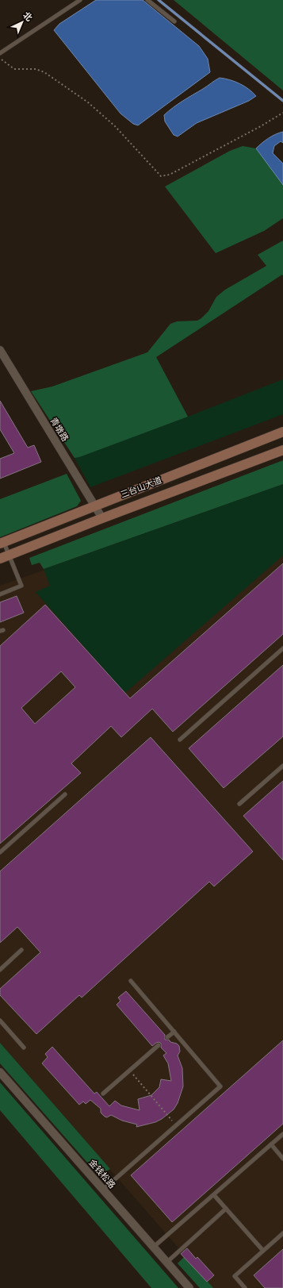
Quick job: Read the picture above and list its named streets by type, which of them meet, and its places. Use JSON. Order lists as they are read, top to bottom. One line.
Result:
{"streets":{"main road":["三台山大道"],"street":["青墩路","金钱松路"]},"crossings":[["青墩路","三台山大道"]],"north":"top right"}
